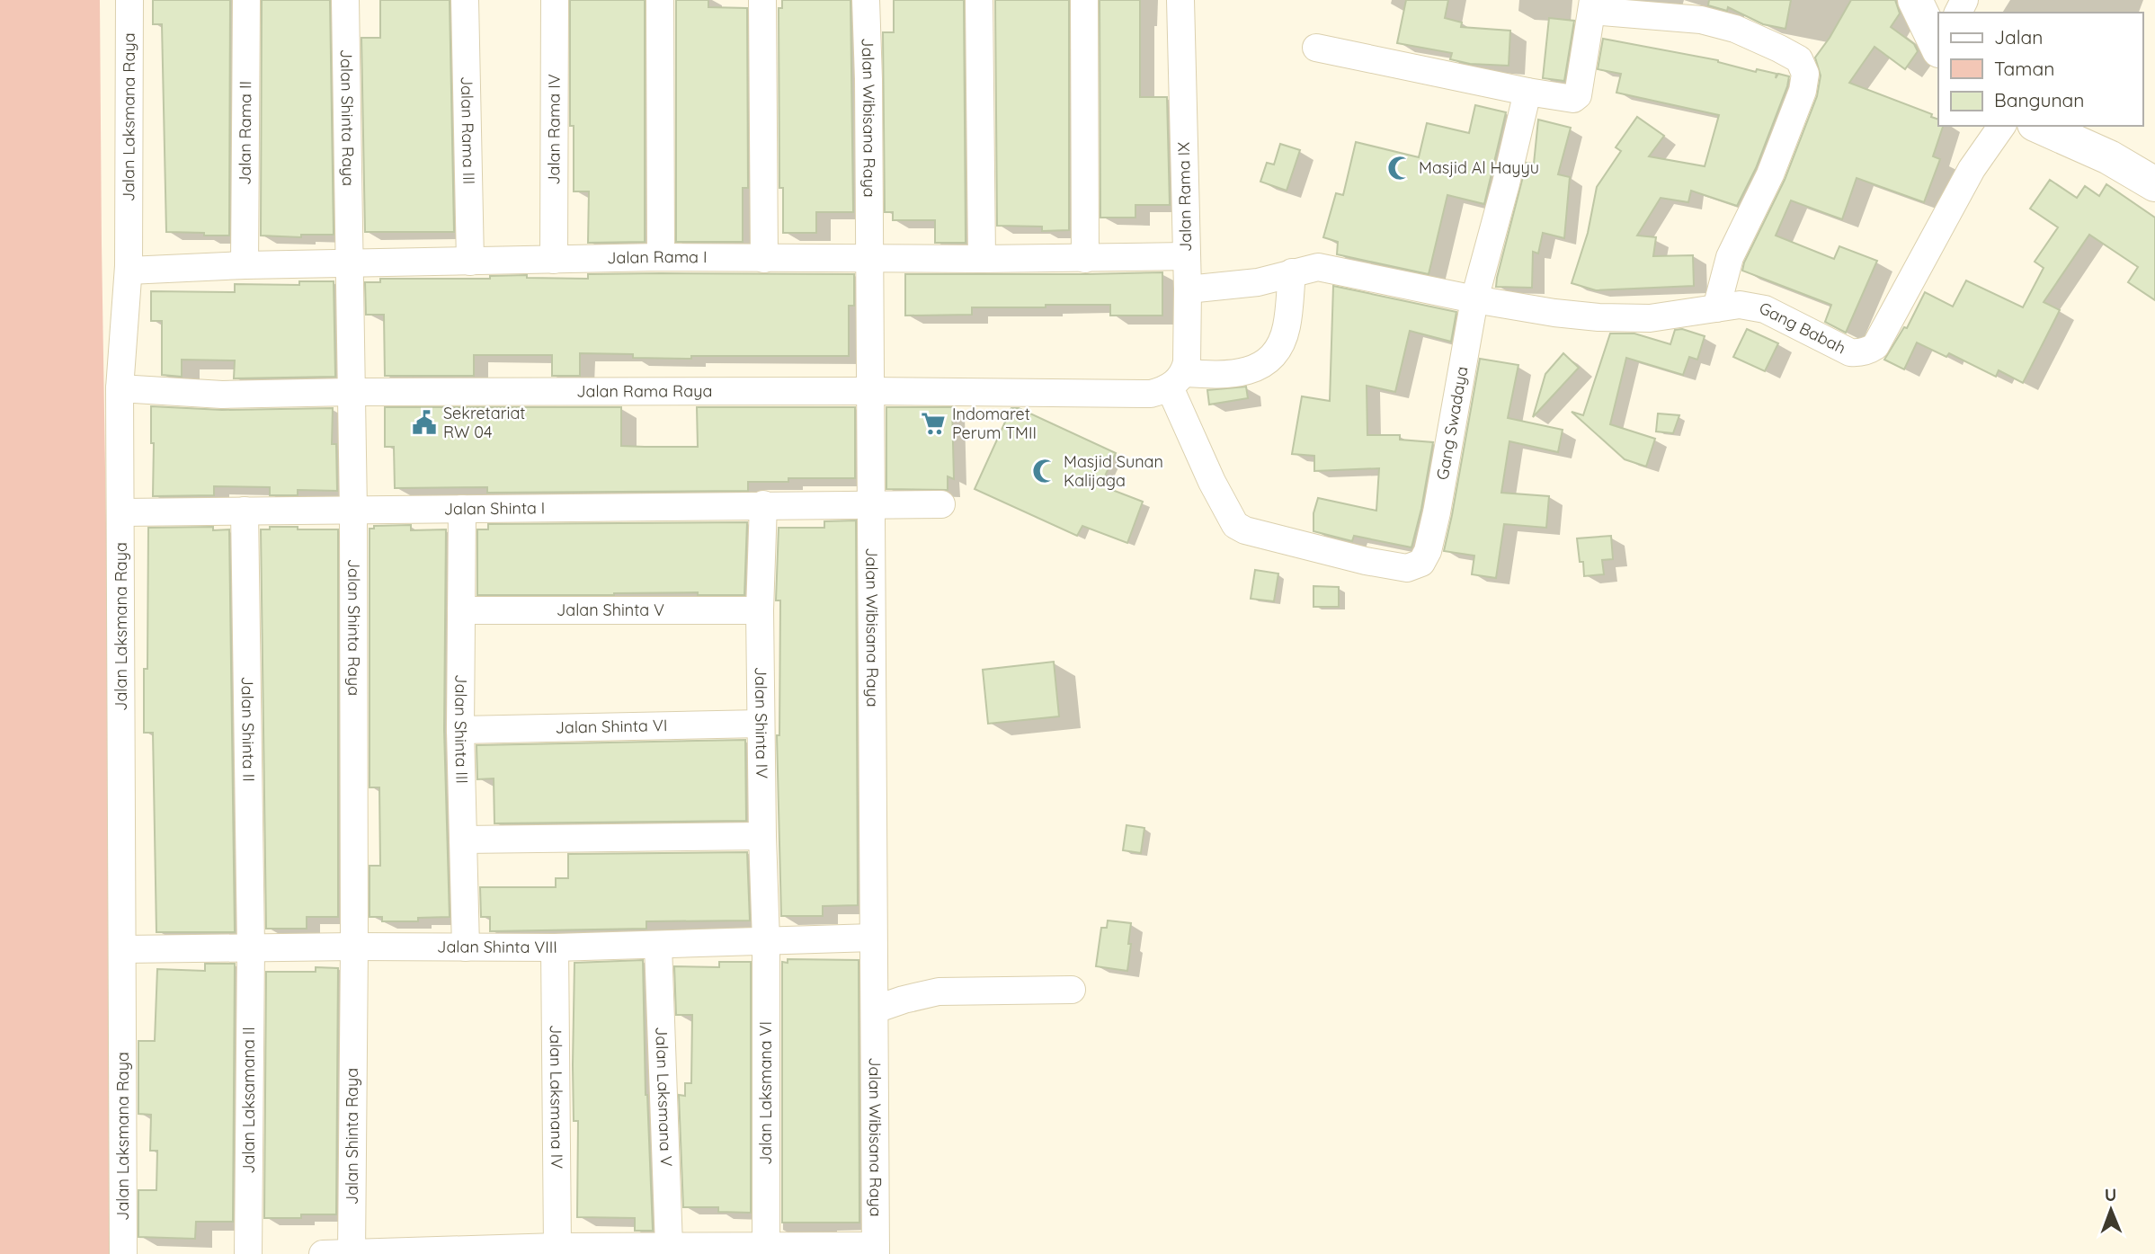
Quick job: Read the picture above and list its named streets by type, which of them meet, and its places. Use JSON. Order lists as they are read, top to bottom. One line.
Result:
{"streets":{"street":["Jalan Laksmana Raya","Jalan Shinta Raya","Jalan Wibisana Raya","Jalan Rama IV","Jalan Rama III","Jalan Rama II","Jalan Rama IX","Jalan Rama I","Gang Babah","Jalan Rama Raya","Gang Swadaya","Jalan Shinta I","Jalan Shinta V","Jalan Shinta IV","Jalan Shinta VI","Jalan Shinta III","Jalan Shinta II","Jalan Shinta VIII","Jalan Laksmana VI","Jalan Laksmana V","Jalan Laksmana IV","Jalan Laksamana II"]},"crossings":[["Jalan Laksmana Raya","Jalan Rama I"],["Jalan Laksmana Raya","Jalan Rama Raya"],["Jalan Laksmana Raya","Jalan Shinta I"],["Jalan Laksmana Raya","Jalan Shinta VIII"],["Jalan Shinta Raya","Jalan Rama I"],["Jalan Shinta Raya","Jalan Rama Raya"],["Jalan Shinta Raya","Jalan Shinta I"],["Jalan Shinta Raya","Jalan Shinta VIII"],["Jalan Wibisana Raya","Jalan Rama I"],["Jalan Wibisana Raya","Jalan Rama Raya"],["Jalan Wibisana Raya","Jalan Shinta I"],["Jalan Wibisana Raya","Jalan Shinta VIII"],["Jalan Rama IV","Jalan Rama I"],["Jalan Rama III","Jalan Rama I"],["Jalan Rama II","Jalan Rama I"],["Jalan Rama IX","Jalan Rama I"],["Jalan Rama IX","Gang Babah"],["Jalan Rama IX","Jalan Rama Raya"],["Jalan Rama IX","Gang Swadaya"],["Gang Babah","Jalan Rama Raya"],["Gang Babah","Gang Swadaya"],["Jalan Rama Raya","Gang Swadaya"],["Jalan Shinta I","Jalan Shinta IV"],["Jalan Shinta I","Jalan Shinta III"],["Jalan Shinta I","Jalan Shinta II"],["Jalan Shinta V","Jalan Shinta IV"],["Jalan Shinta V","Jalan Shinta III"],["Jalan Shinta IV","Jalan Shinta VI"],["Jalan Shinta IV","Jalan Shinta VIII"],["Jalan Shinta IV","Jalan Laksmana VI"],["Jalan Shinta VI","Jalan Shinta III"],["Jalan Shinta III","Jalan Shinta VIII"],["Jalan Shinta II","Jalan Shinta VIII"],["Jalan Shinta II","Jalan Laksamana II"],["Jalan Shinta VIII","Jalan Laksmana VI"],["Jalan Shinta VIII","Jalan Laksmana V"],["Jalan Shinta VIII","Jalan Laksmana IV"],["Jalan Shinta VIII","Jalan Laksamana II"]],"places":{"mosque":["Masjid Al Hayyu","Masjid Sunan Kalijaga"],"public building":["Sekretariat RW 04"],"supermarket":["Indomaret Perum TMII"]},"legend":["Jalan","Taman","Bangunan"],"north":"top"}
